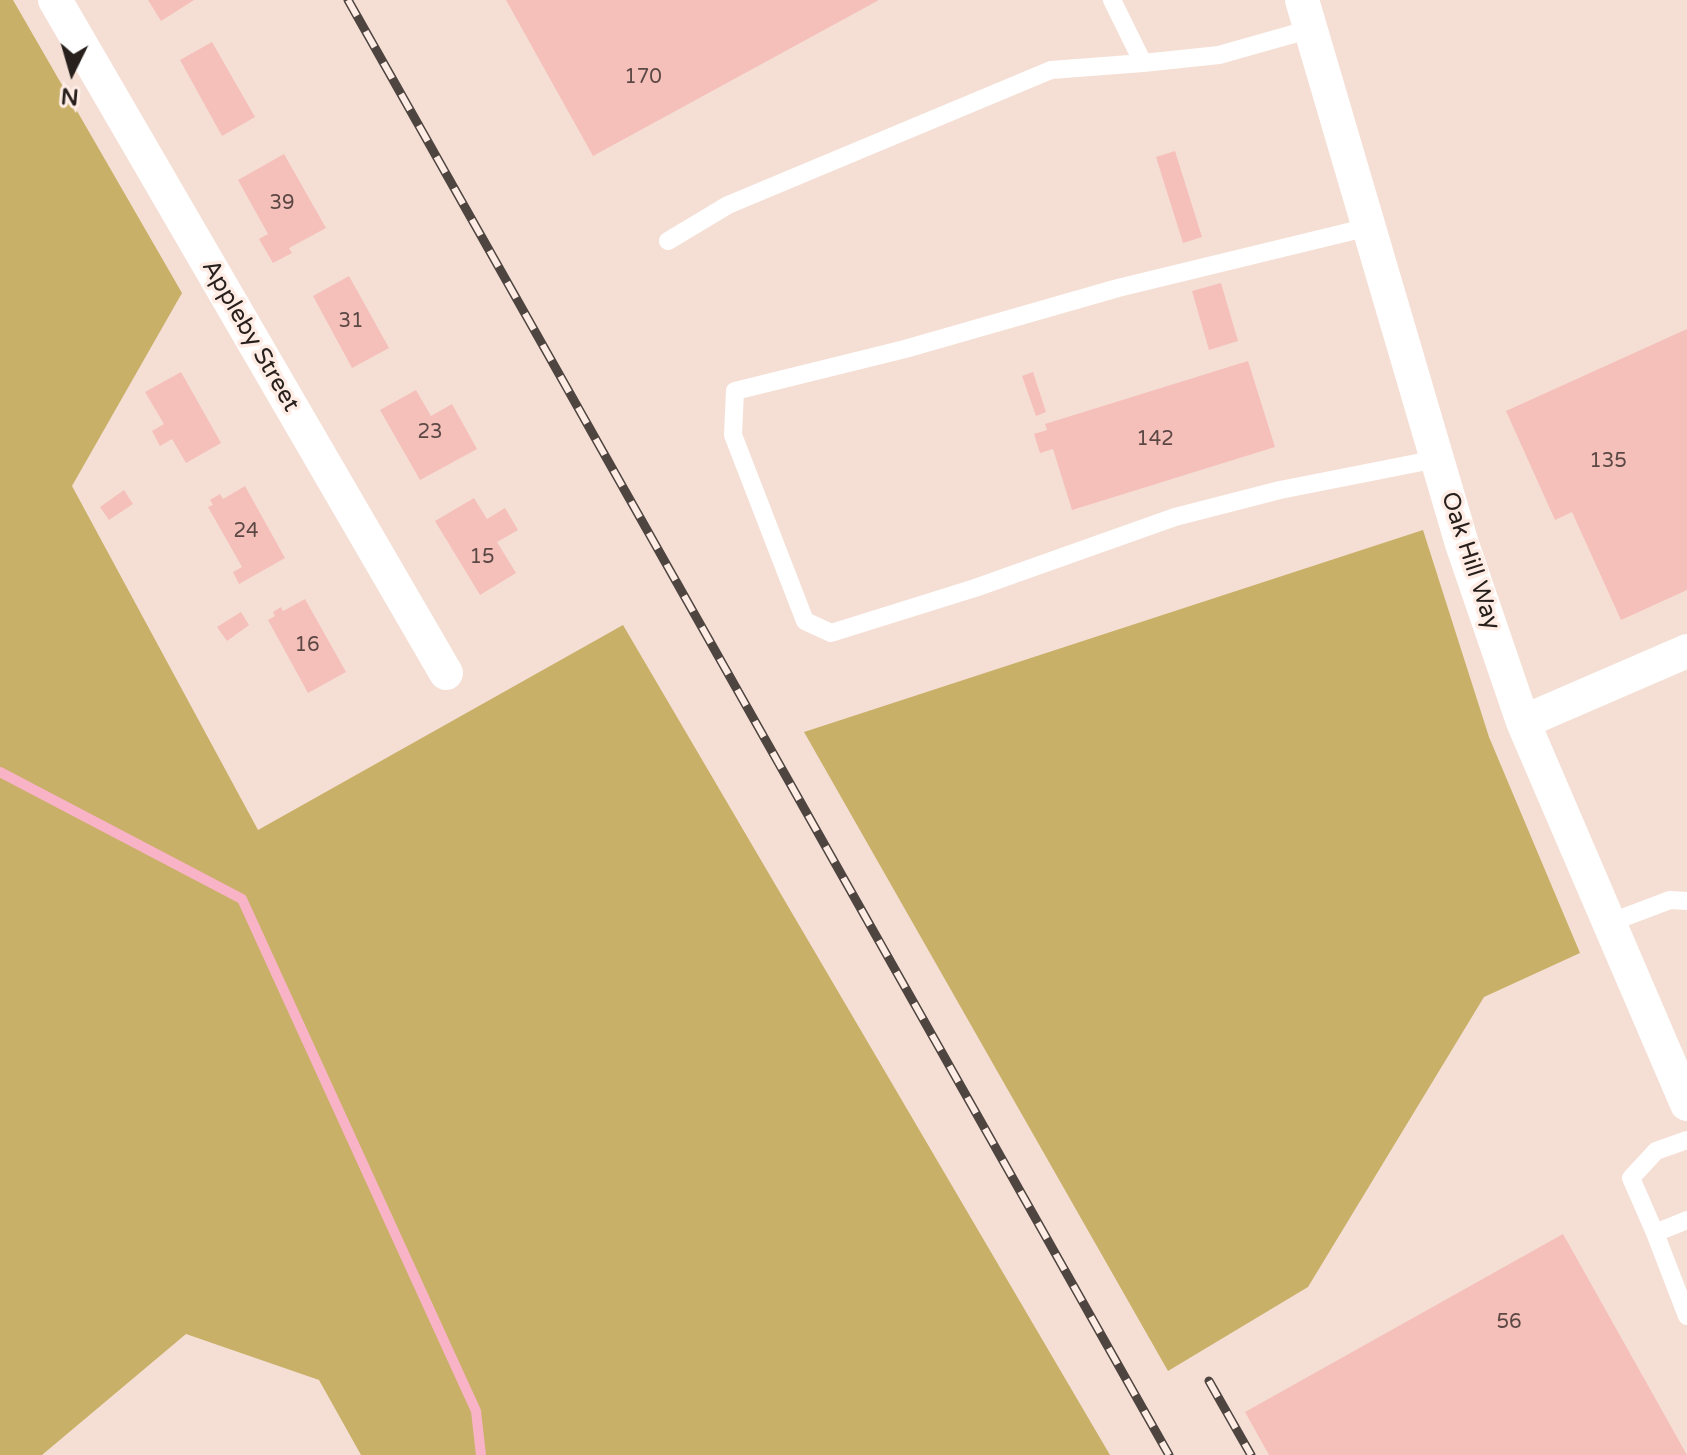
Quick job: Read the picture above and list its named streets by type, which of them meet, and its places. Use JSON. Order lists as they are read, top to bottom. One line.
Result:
{"streets":{"street":["Appleby Street","Oak Hill Way"]},"house_numbers":["170","39","31","23","142","135","24","15","16","56"],"north":"bottom"}
